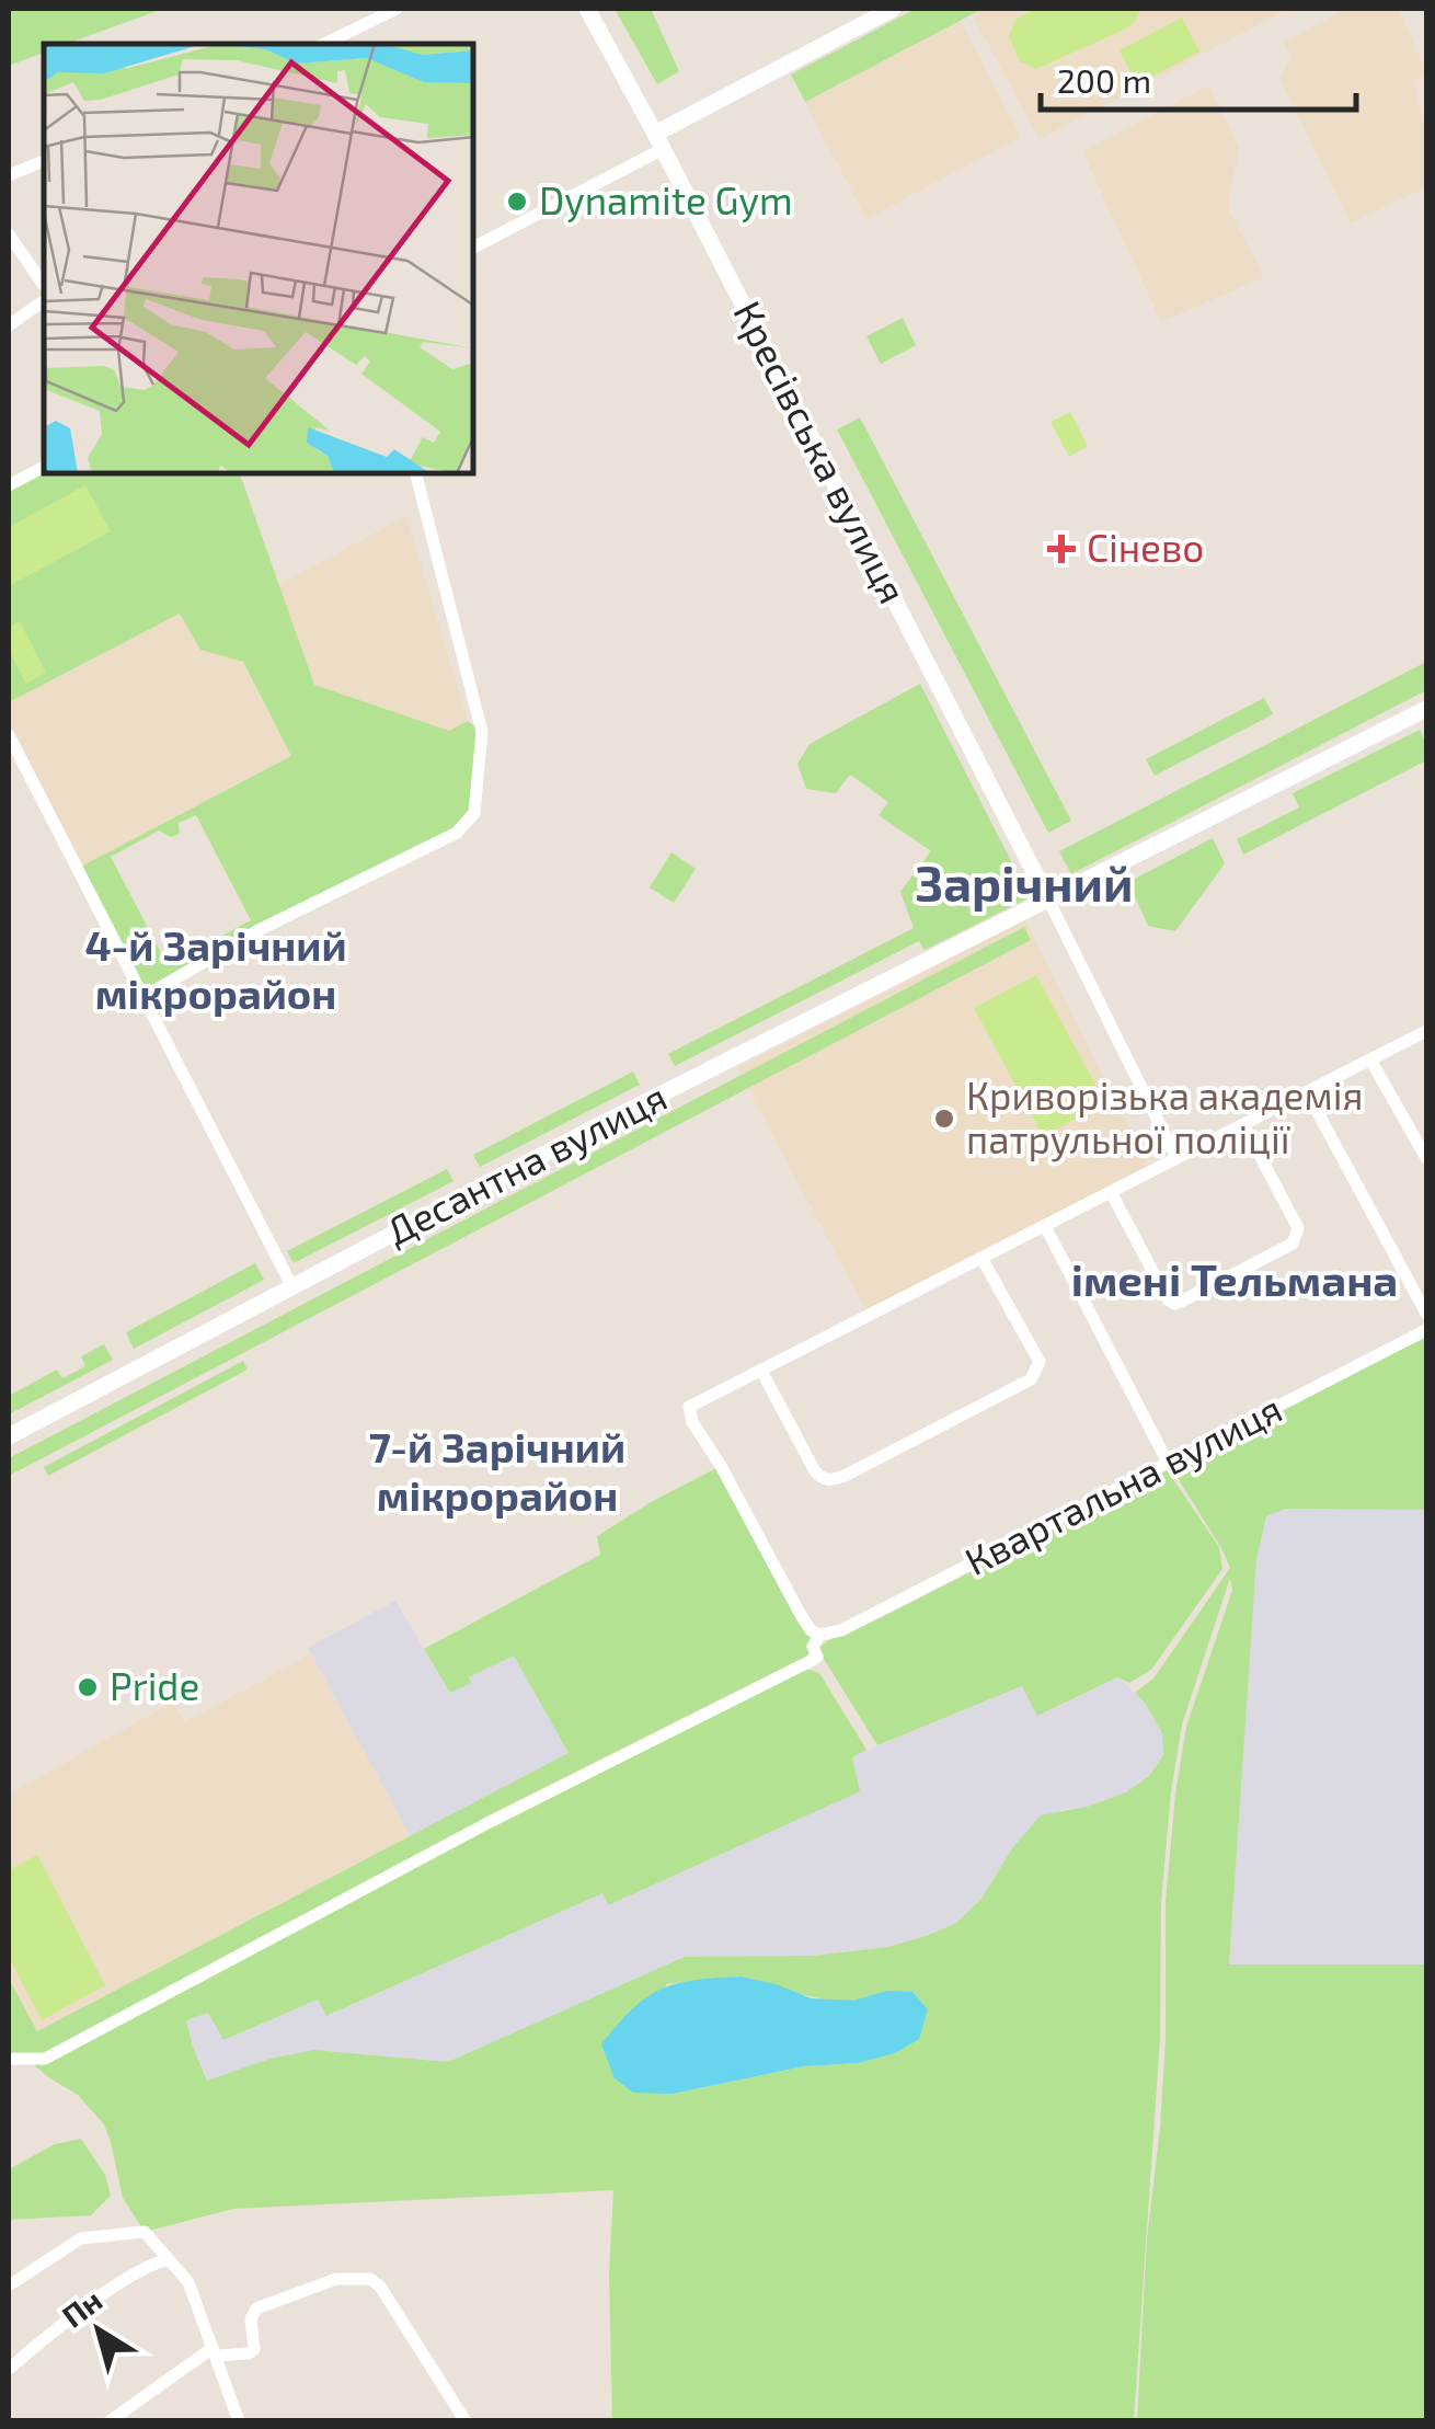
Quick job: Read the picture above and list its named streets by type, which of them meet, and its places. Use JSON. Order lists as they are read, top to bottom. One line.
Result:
{"streets":{"main road":["Кресівська вулиця","Десантна вулиця"],"street":["Квартальна вулиця"]},"crossings":[["Кресівська вулиця","Десантна вулиця"]],"districts":["Зарічний","4-й Зарічний мікрорайон","імені Тельмана","7-й Зарічний мікрорайон"],"places":{"other":["Dynamite Gym","Криворізька академія патрульної поліції","Pride"],"health":["Сінево"]},"scale_bar":"200 m","north":"top left"}
